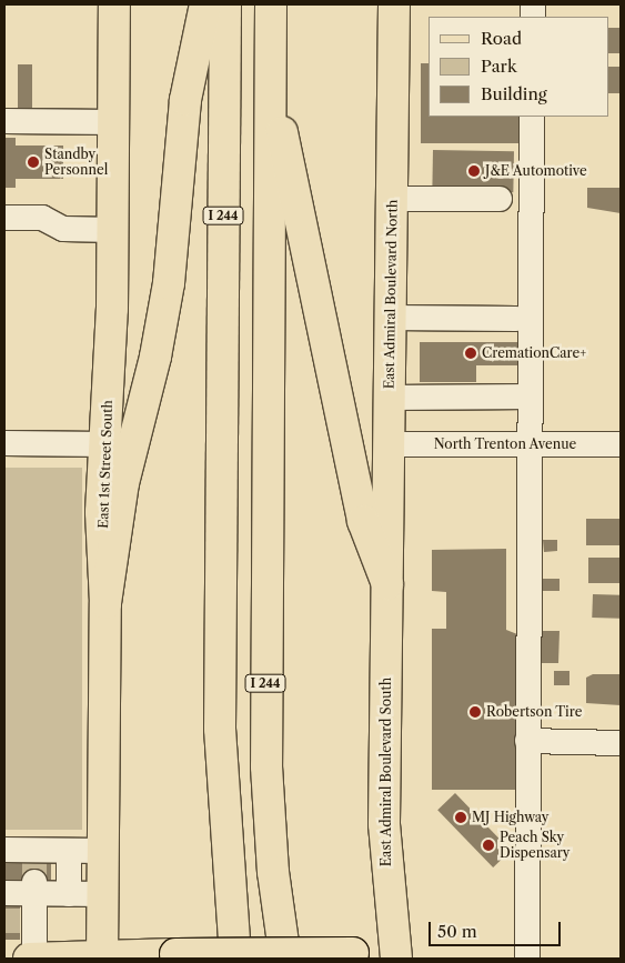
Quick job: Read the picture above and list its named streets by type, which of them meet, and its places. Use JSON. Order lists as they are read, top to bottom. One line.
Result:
{"streets":{"main road":["I 244","East Admiral Boulevard North","East 1st Street South","East Admiral Boulevard South"],"street":["North Trenton Avenue"]},"crossings":[["East Admiral Boulevard North","North Trenton Avenue"],["East Admiral Boulevard North","East Admiral Boulevard South"]],"places":["Standby Personnel","J&E Automotive","CremationCare+","Robertson Tire","MJ Highway","Peach Sky Dispensary"],"legend":["Road","Park","Building"],"scale_bar":"50 m"}
